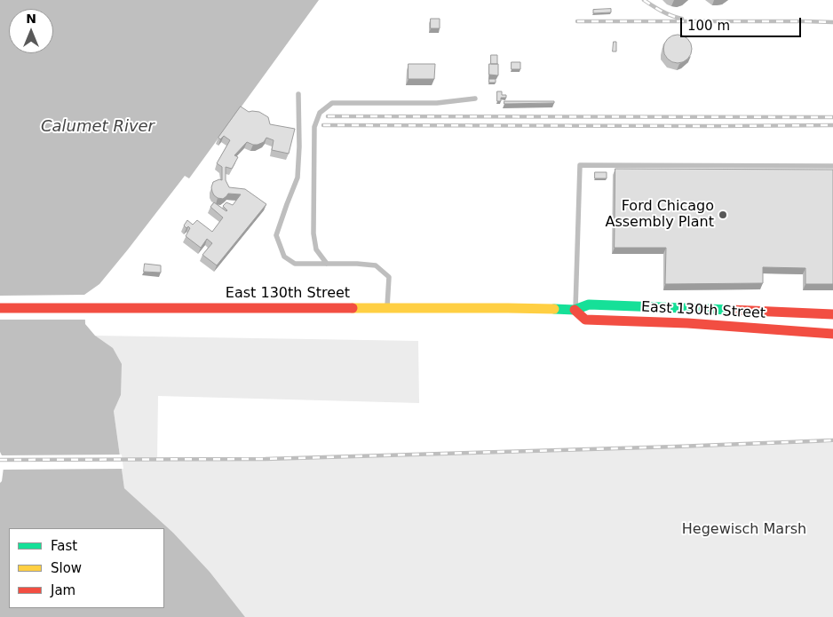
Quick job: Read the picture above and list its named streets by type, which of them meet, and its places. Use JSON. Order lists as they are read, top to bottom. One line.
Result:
{"streets":{"main road":["East 130th Street"]},"water":["Calumet River"],"parks":["Hegewisch Marsh"],"places":["Ford Chicago Assembly Plant"],"legend":["Fast","Slow","Jam"],"scale_bar":"100 m","north":"top"}
